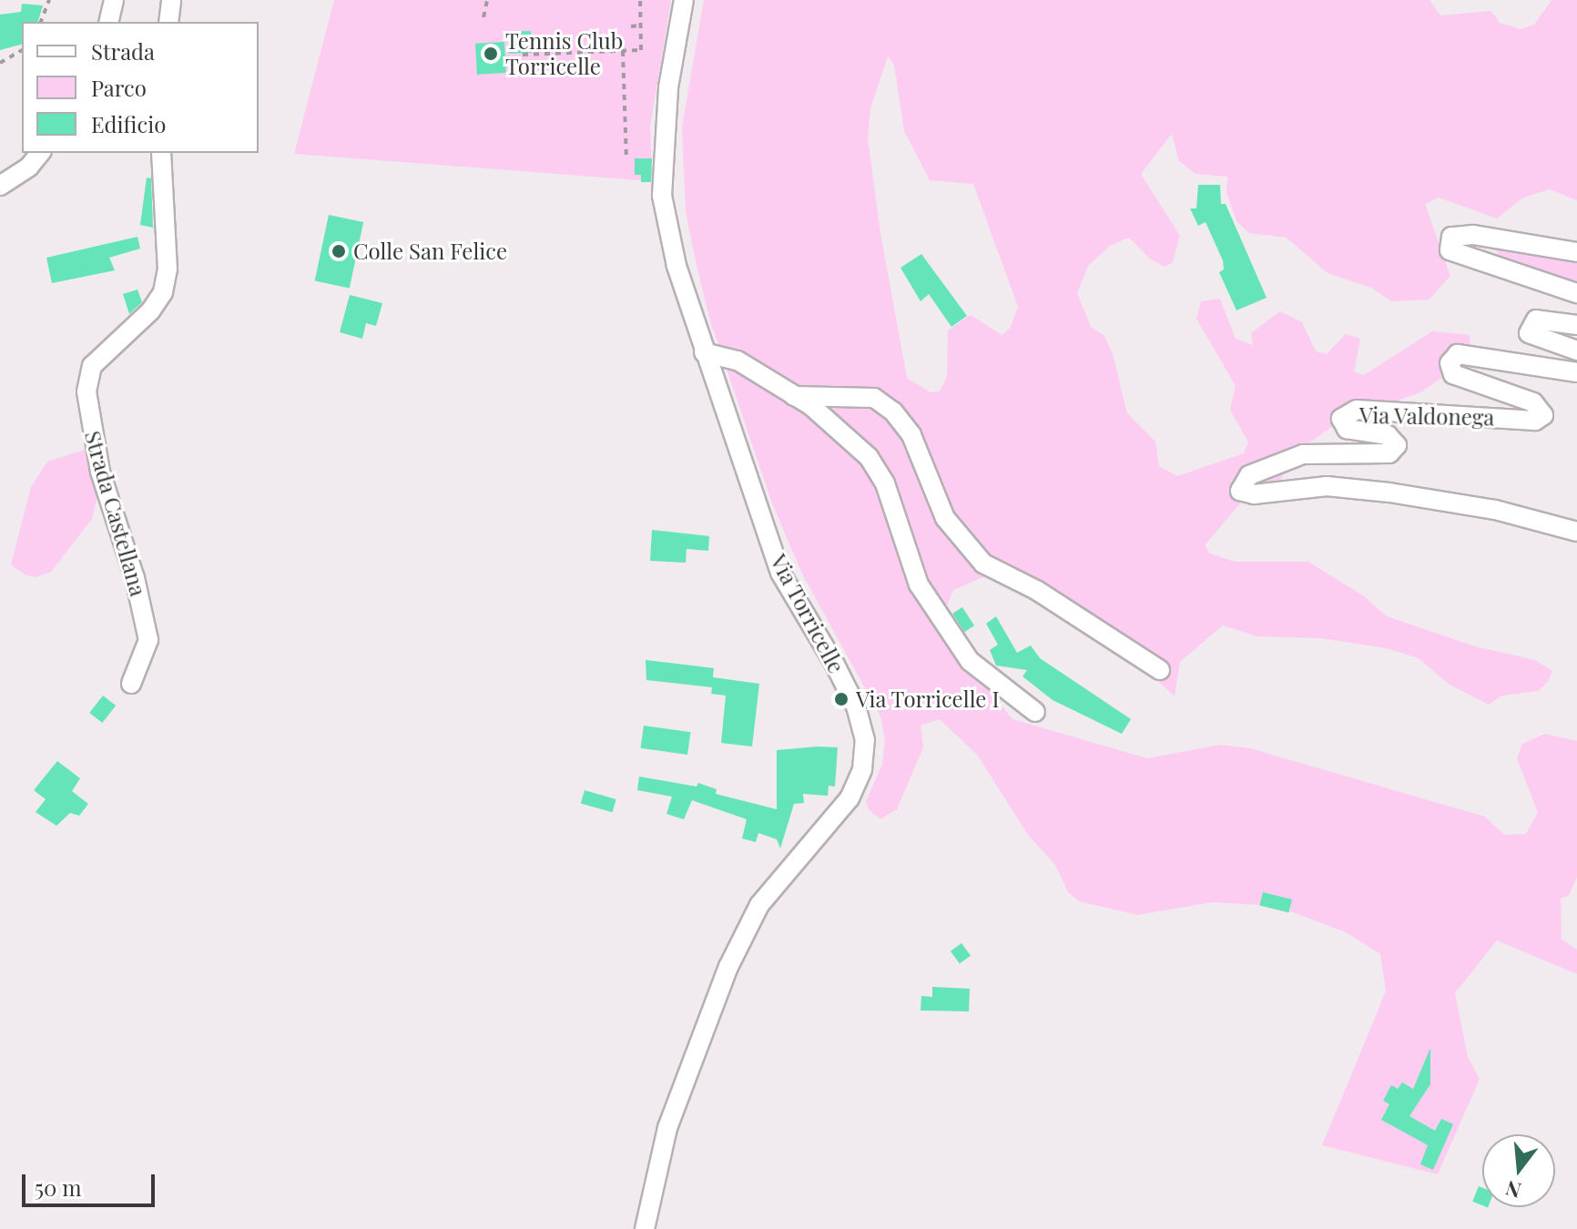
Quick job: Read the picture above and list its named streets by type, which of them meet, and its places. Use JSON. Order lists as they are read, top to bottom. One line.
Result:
{"streets":{"street":["Via Valdonega","Strada Castellana","Via Torricelle"]},"places":["Tennis Club Torricelle","Colle San Felice","Via Torricelle I"],"legend":["Strada","Parco","Edificio"],"scale_bar":"50 m","north":"bottom"}
